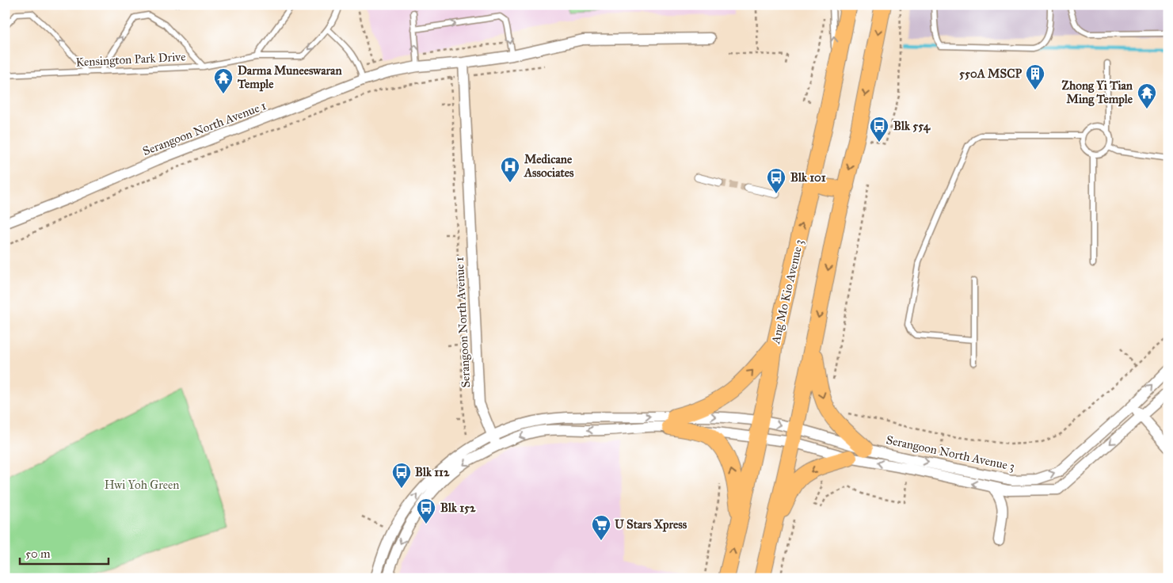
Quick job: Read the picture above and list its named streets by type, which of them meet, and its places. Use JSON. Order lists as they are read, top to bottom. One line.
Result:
{"streets":{"highway":["Ang Mo Kio Avenue 3"],"street":["Serangoon North Avenue 1","Serangoon North Avenue 3"],"lane":["Kensington Park Drive"]},"crossings":[["Ang Mo Kio Avenue 3","Serangoon North Avenue 3"]],"parks":["Hwi Yoh Green"],"places":{"building":["550A MSCP"],"temple":["Darma Muneeswaran Temple","Zhong Yi Tian Ming Temple"],"bus stop":["Blk 554","Blk 101","Blk 112","Blk 152"],"hospital":["Medicane Associates"],"supermarket":["U Stars Xpress"]},"scale_bar":"50 m"}
